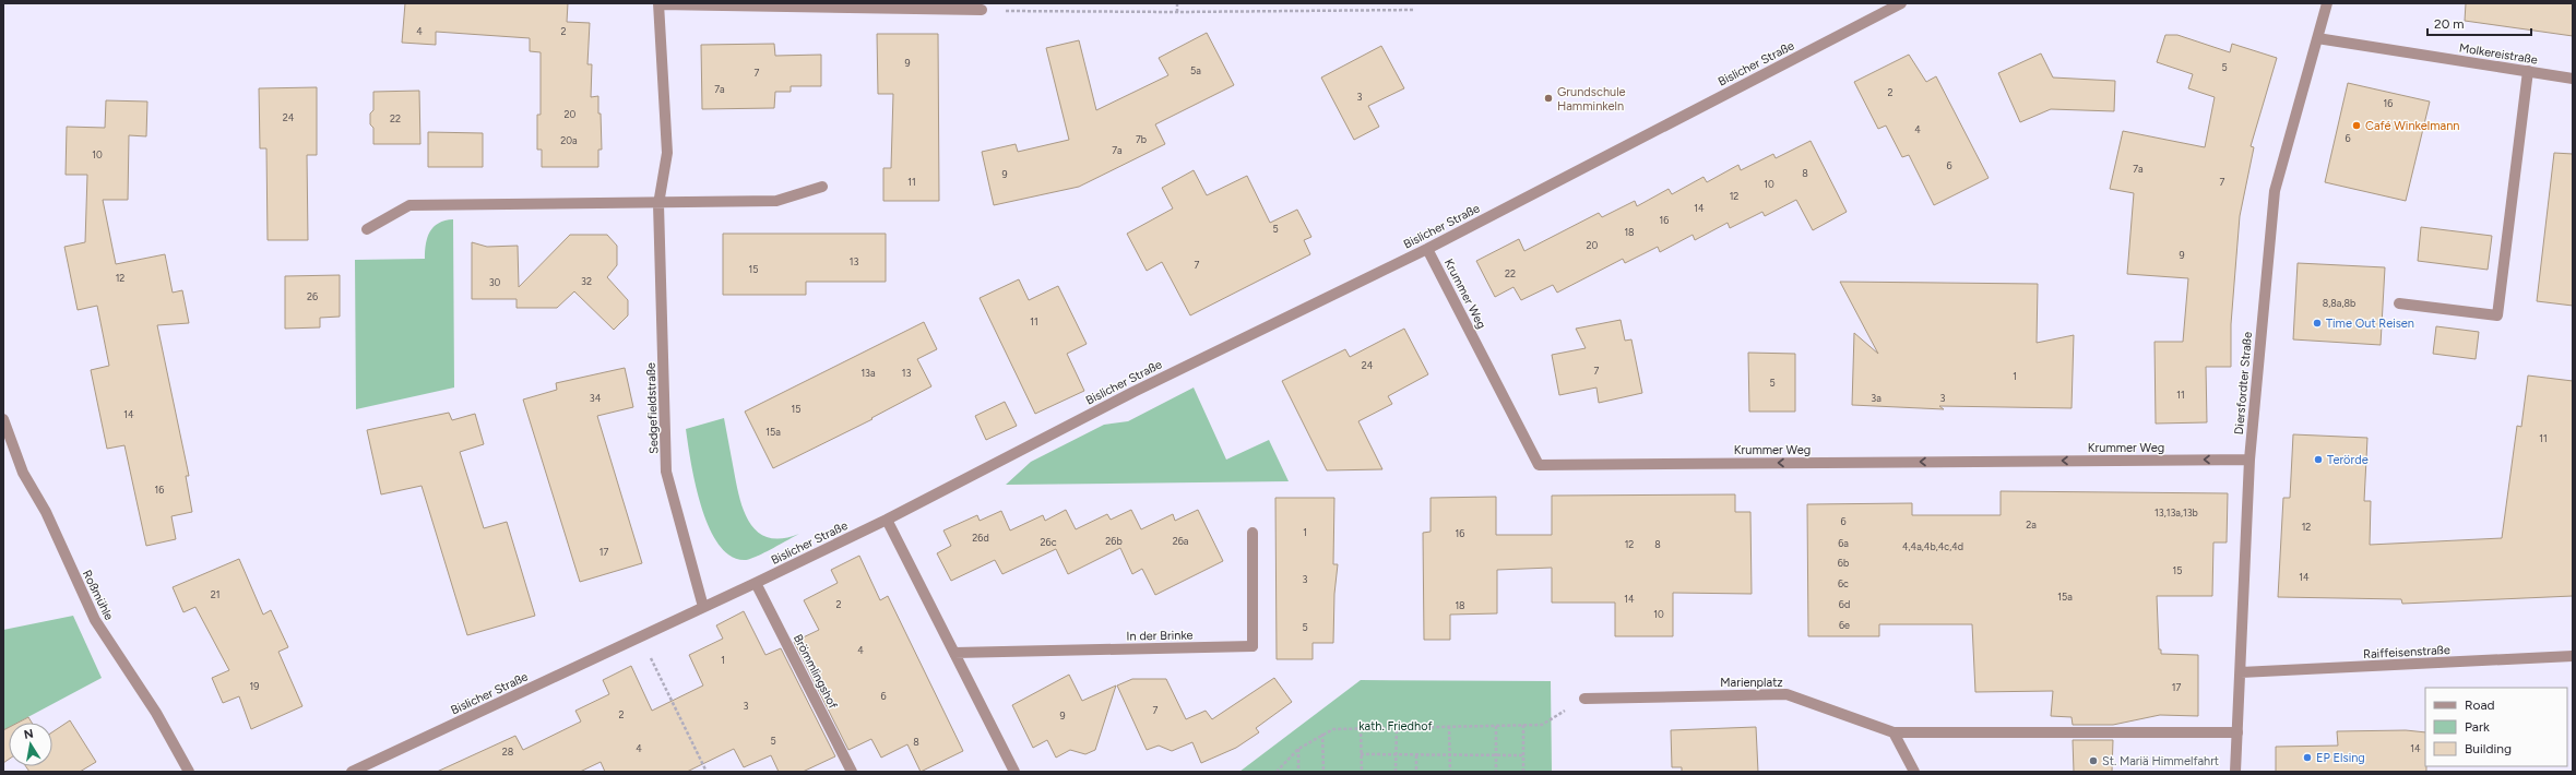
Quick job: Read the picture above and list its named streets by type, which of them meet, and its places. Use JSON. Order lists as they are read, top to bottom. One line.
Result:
{"streets":{"street":["Molkereistraße","Bislicher Straße","Krummer Weg","Diersfordter Straße","Sedgefieldstraße","Roßmühle","In der Brinke","Raiffeisenstraße","Brömmlingshof","Marienplatz"]},"crossings":[["Molkereistraße","Diersfordter Straße"],["Bislicher Straße","Krummer Weg"],["Bislicher Straße","Sedgefieldstraße"],["Bislicher Straße","Brömmlingshof"],["Krummer Weg","Diersfordter Straße"],["Diersfordter Straße","Raiffeisenstraße"],["Diersfordter Straße","Marienplatz"]],"one_way":["Krummer Weg"],"parks":["kath. Friedhof"],"places":["Grundschule Hamminkeln","Café Winkelmann","Time Out Reisen","Terörde","EP Elsing","St. Mariä Himmelfahrt"],"house_numbers":["4","2","9","5","5a","7","7a","2","3","16","20","24","22","4","6","7b","20a","7a","10","6","7a","8","9","11","7","10","12","14","16","5","18","20","9","13","7","15","22","12","32","30","26","8,8a,8b","11","24","7","13a","13","1","5","11","34","3a","3","15","14","15a","11","16","13,13a,13b","6","2a","12","1","16","26d","26b","26a","26c","6a","12","8","4,4a,4b,4c,4d","17","6b","15","14","3","6c","21","15a","14","2","6d","18","10","6e","5","4","1","19","17","6","3","7","2","9","5","8","4","14","28"],"legend":["Road","Park","Building"],"scale_bar":"20 m","north":"top"}
